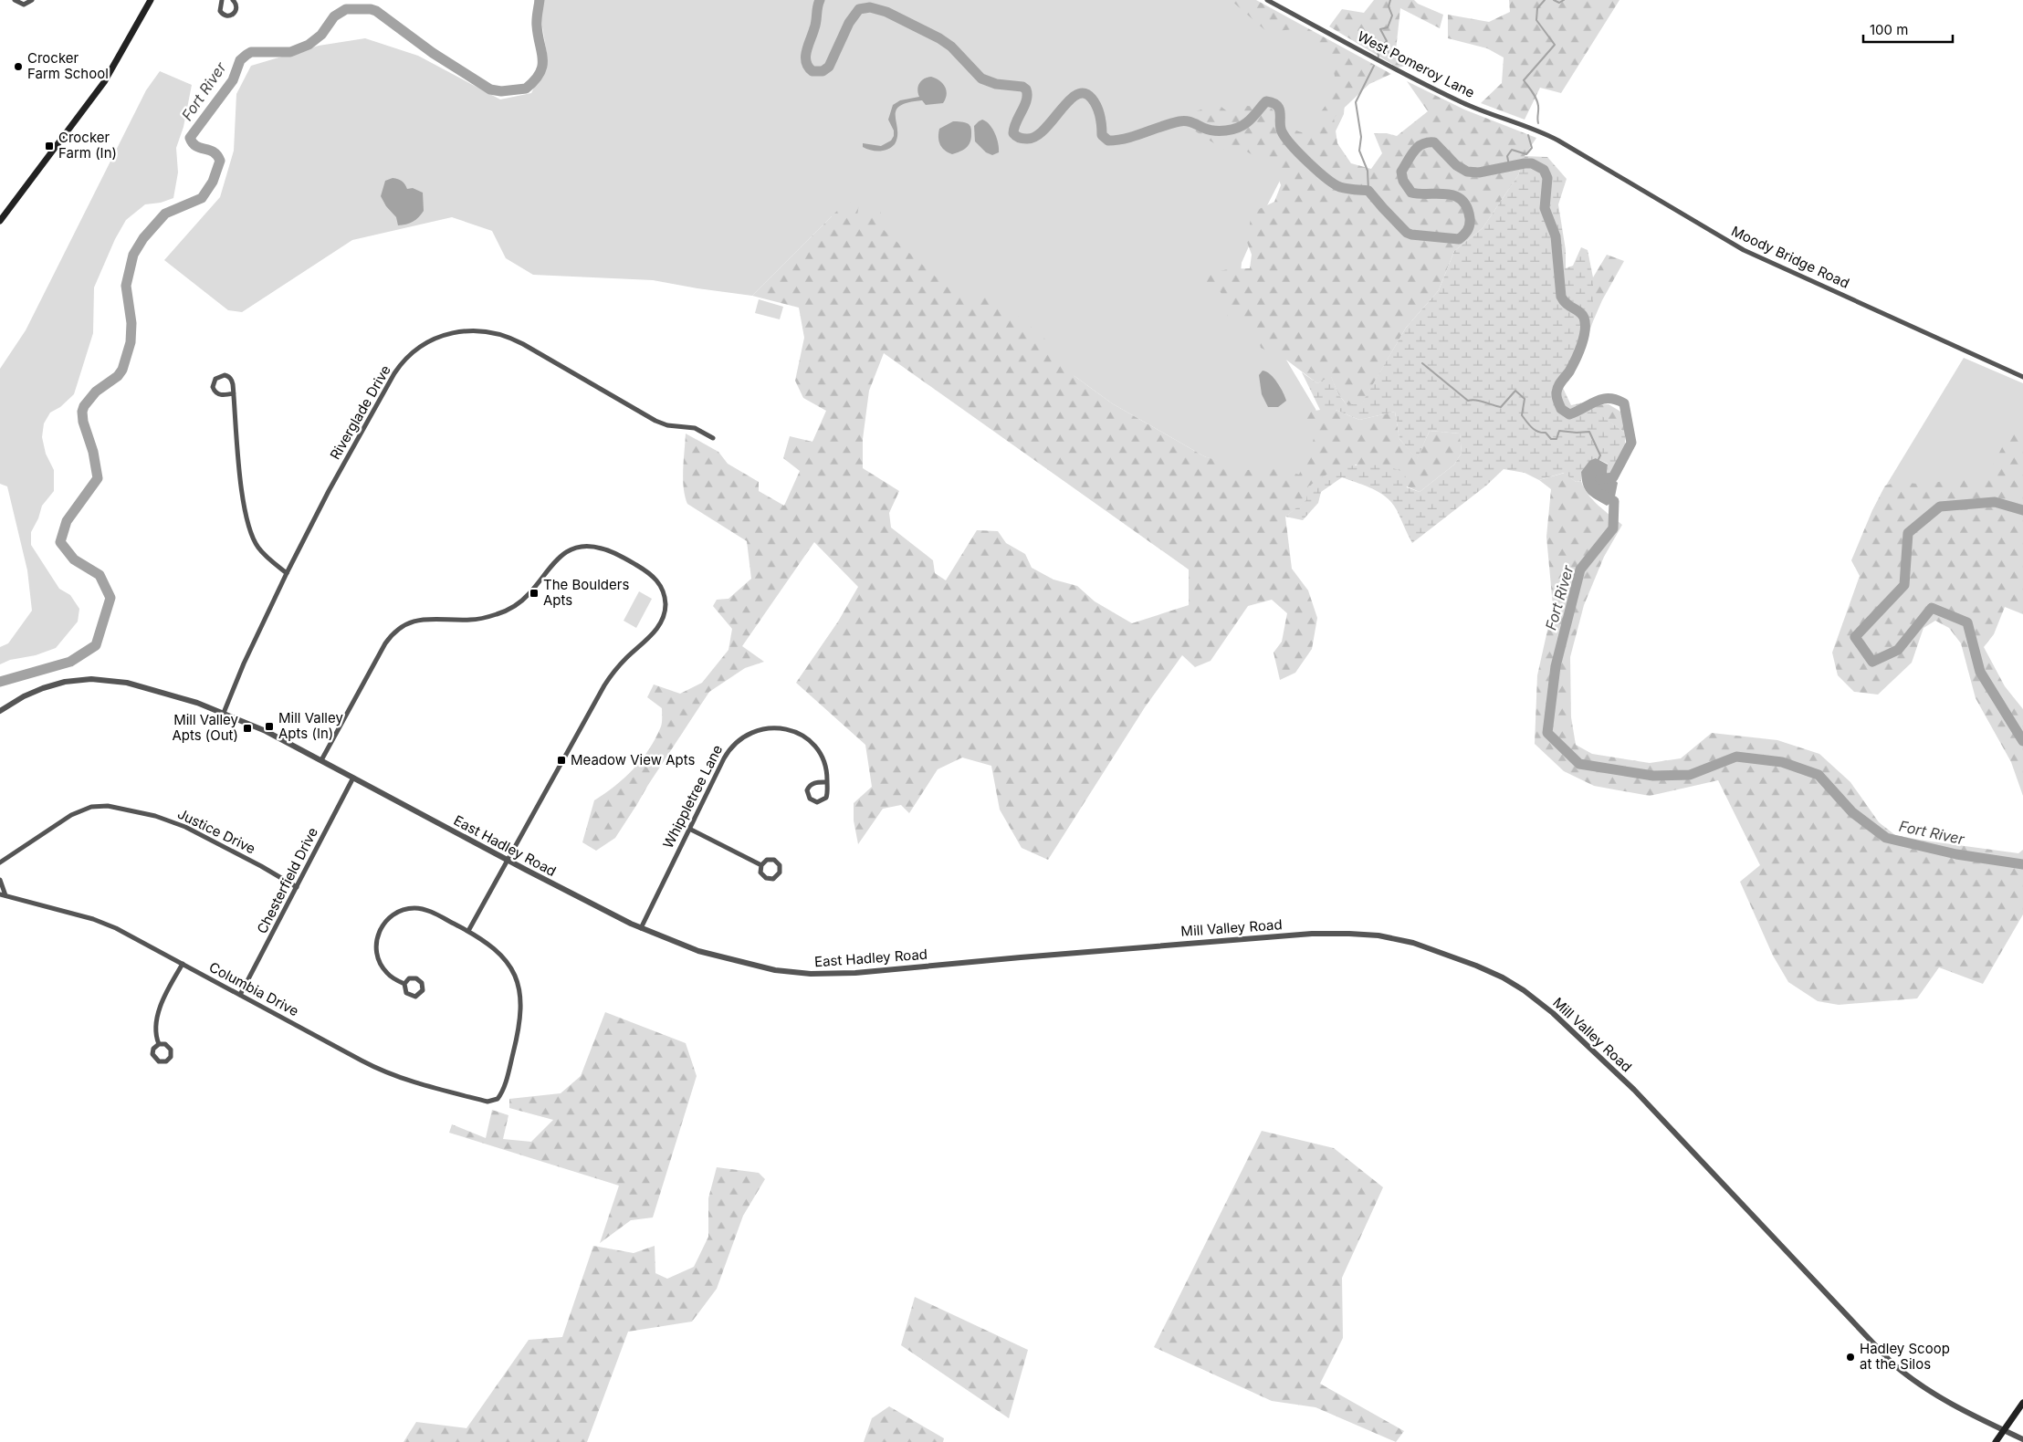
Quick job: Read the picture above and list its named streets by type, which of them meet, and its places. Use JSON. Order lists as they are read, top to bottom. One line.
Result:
{"streets":{"street":["West Pomeroy Lane","Moody Bridge Road","Riverglade Drive","Whippletree Lane","Justice Drive","East Hadley Road","Chesterfield Drive","Mill Valley Road","Columbia Drive"]},"crossings":[["West Pomeroy Lane","Moody Bridge Road"],["Riverglade Drive","East Hadley Road"],["Whippletree Lane","East Hadley Road"],["Justice Drive","Chesterfield Drive"],["East Hadley Road","Chesterfield Drive"],["East Hadley Road","Mill Valley Road"],["Chesterfield Drive","Columbia Drive"]],"water":["Fort River"],"places":{"other":["Crocker Farm School","Hadley Scoop at the Silos"],"transit":["Crocker Farm (In)","The Boulders Apts","Mill Valley Apts (In)","Mill Valley Apts (Out)","Meadow View Apts"]},"scale_bar":"100 m"}
